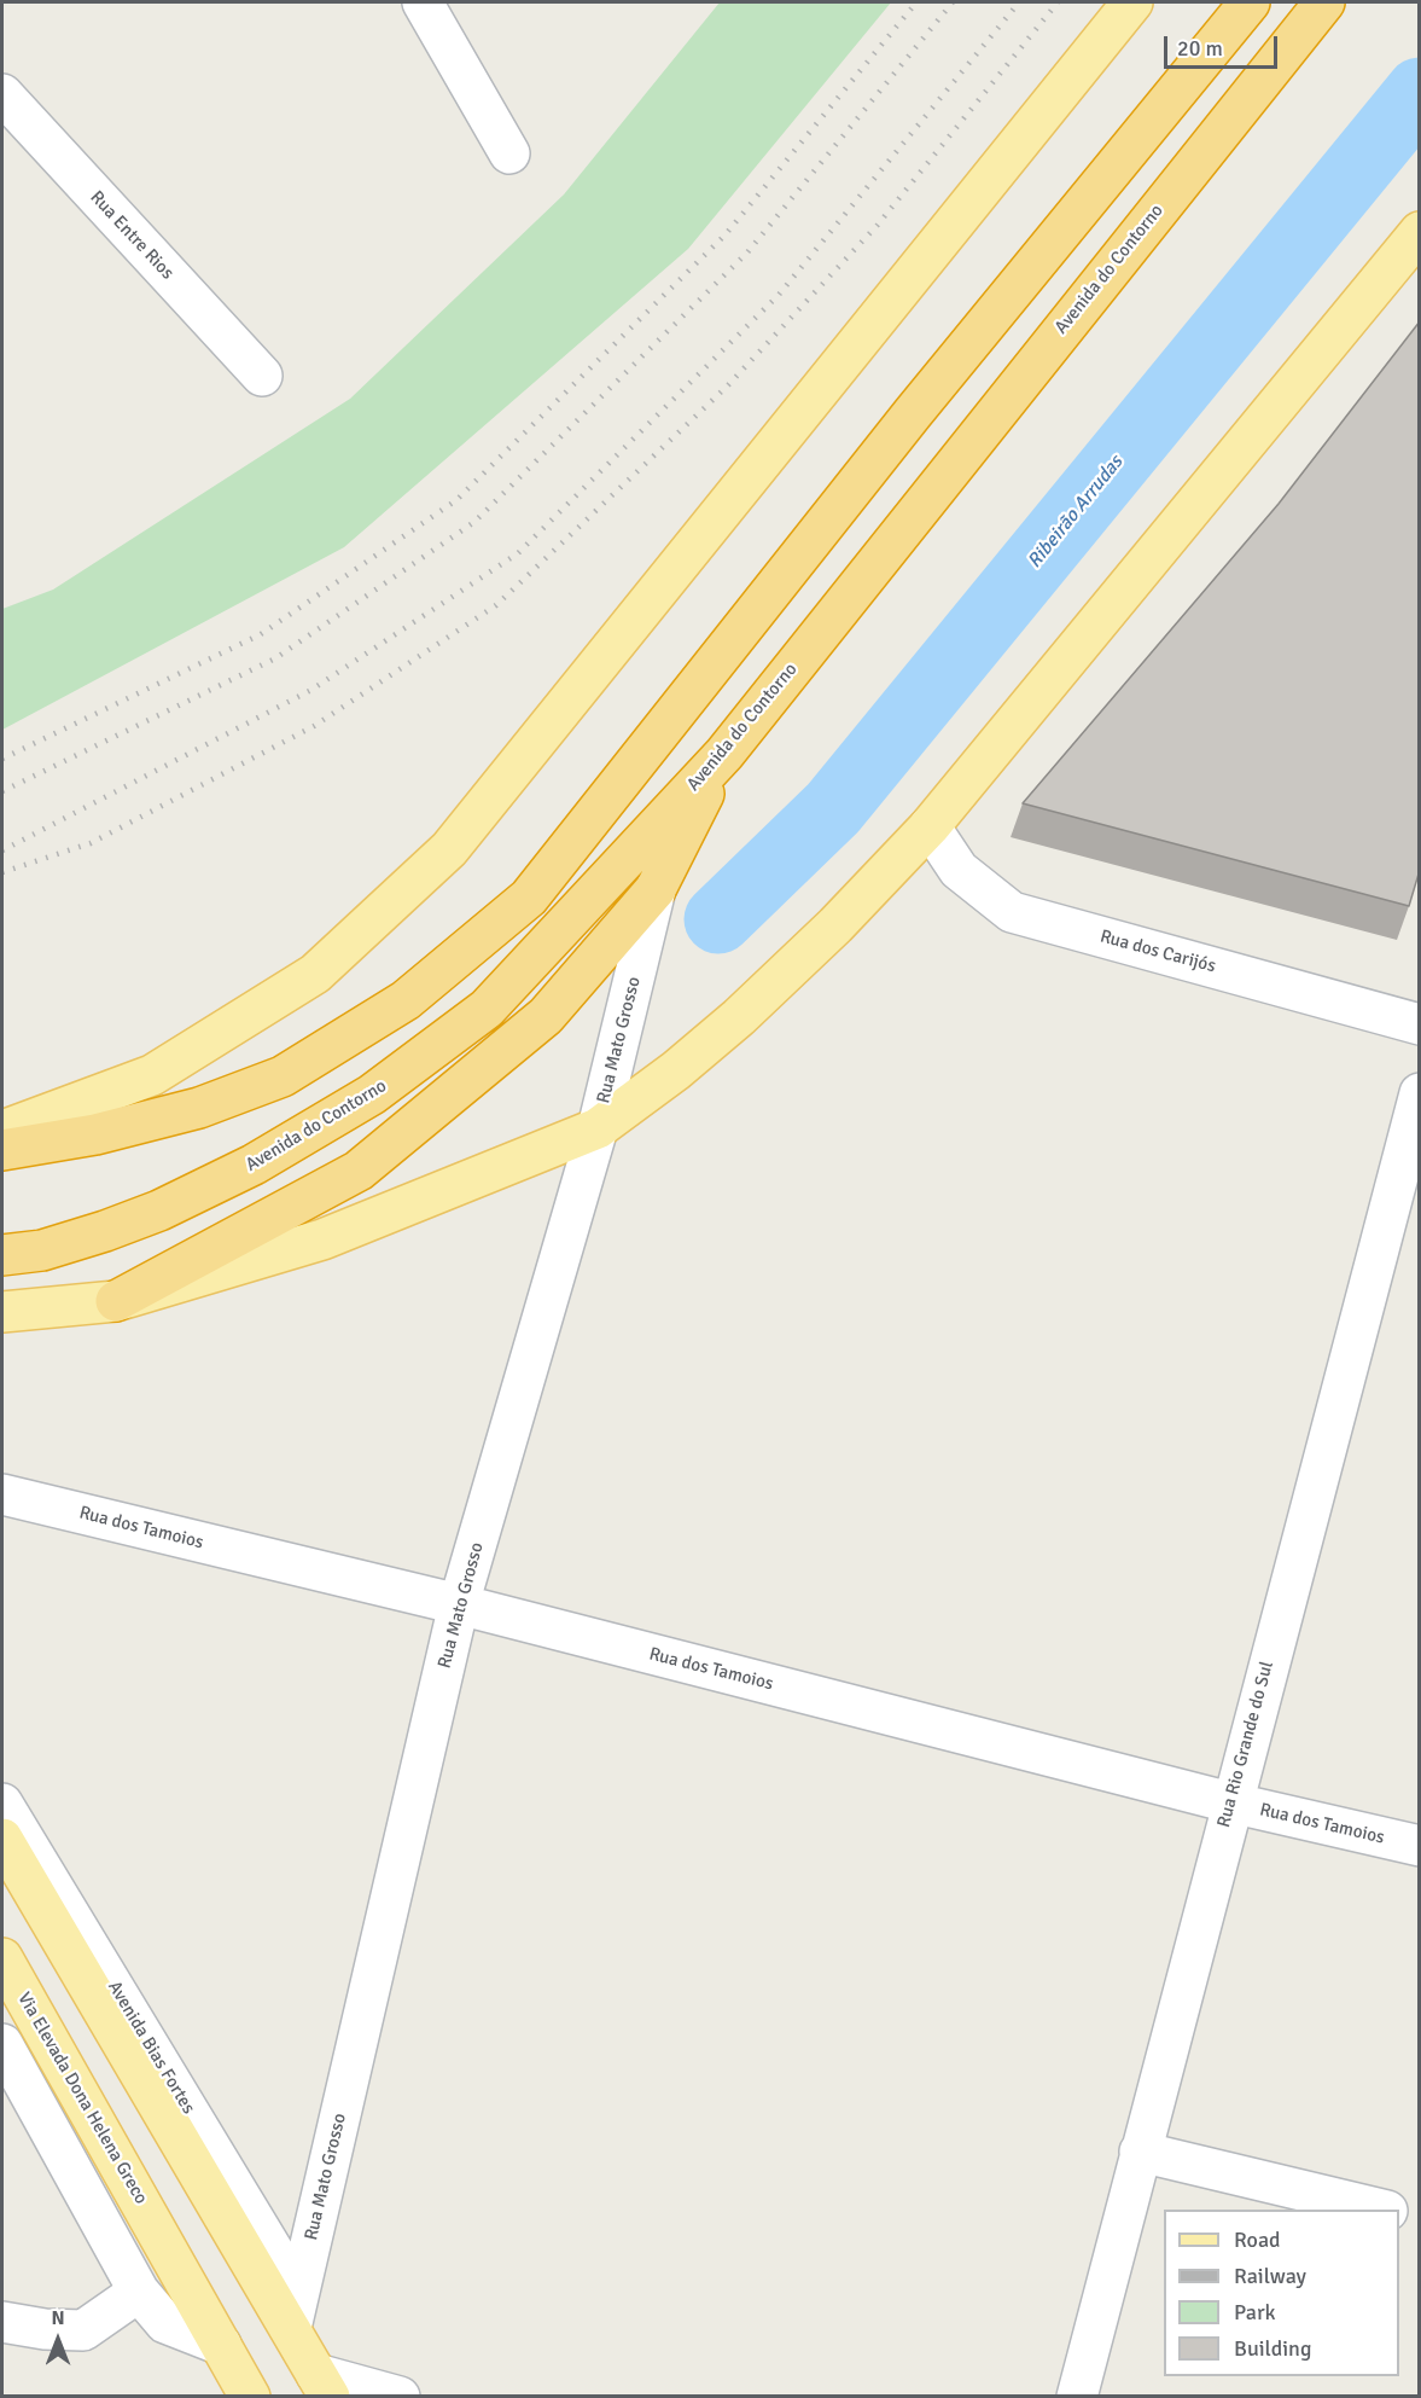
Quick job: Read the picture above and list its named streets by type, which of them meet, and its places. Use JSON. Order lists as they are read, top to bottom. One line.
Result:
{"streets":{"highway":["Avenida do Contorno"],"main road":["Avenida Bias Fortes","Via Elevada Dona Helena Greco"],"street":["Rua Entre Rios","Rua dos Carijós","Rua Mato Grosso","Rua dos Tamoios","Rua Rio Grande do Sul"]},"crossings":[["Rua Mato Grosso","Rua dos Tamoios"],["Rua Mato Grosso","Avenida Bias Fortes"],["Rua dos Tamoios","Rua Rio Grande do Sul"]],"water":["Ribeirão Arrudas"],"legend":["Road","Railway","Park","Building"],"scale_bar":"20 m","north":"top"}
